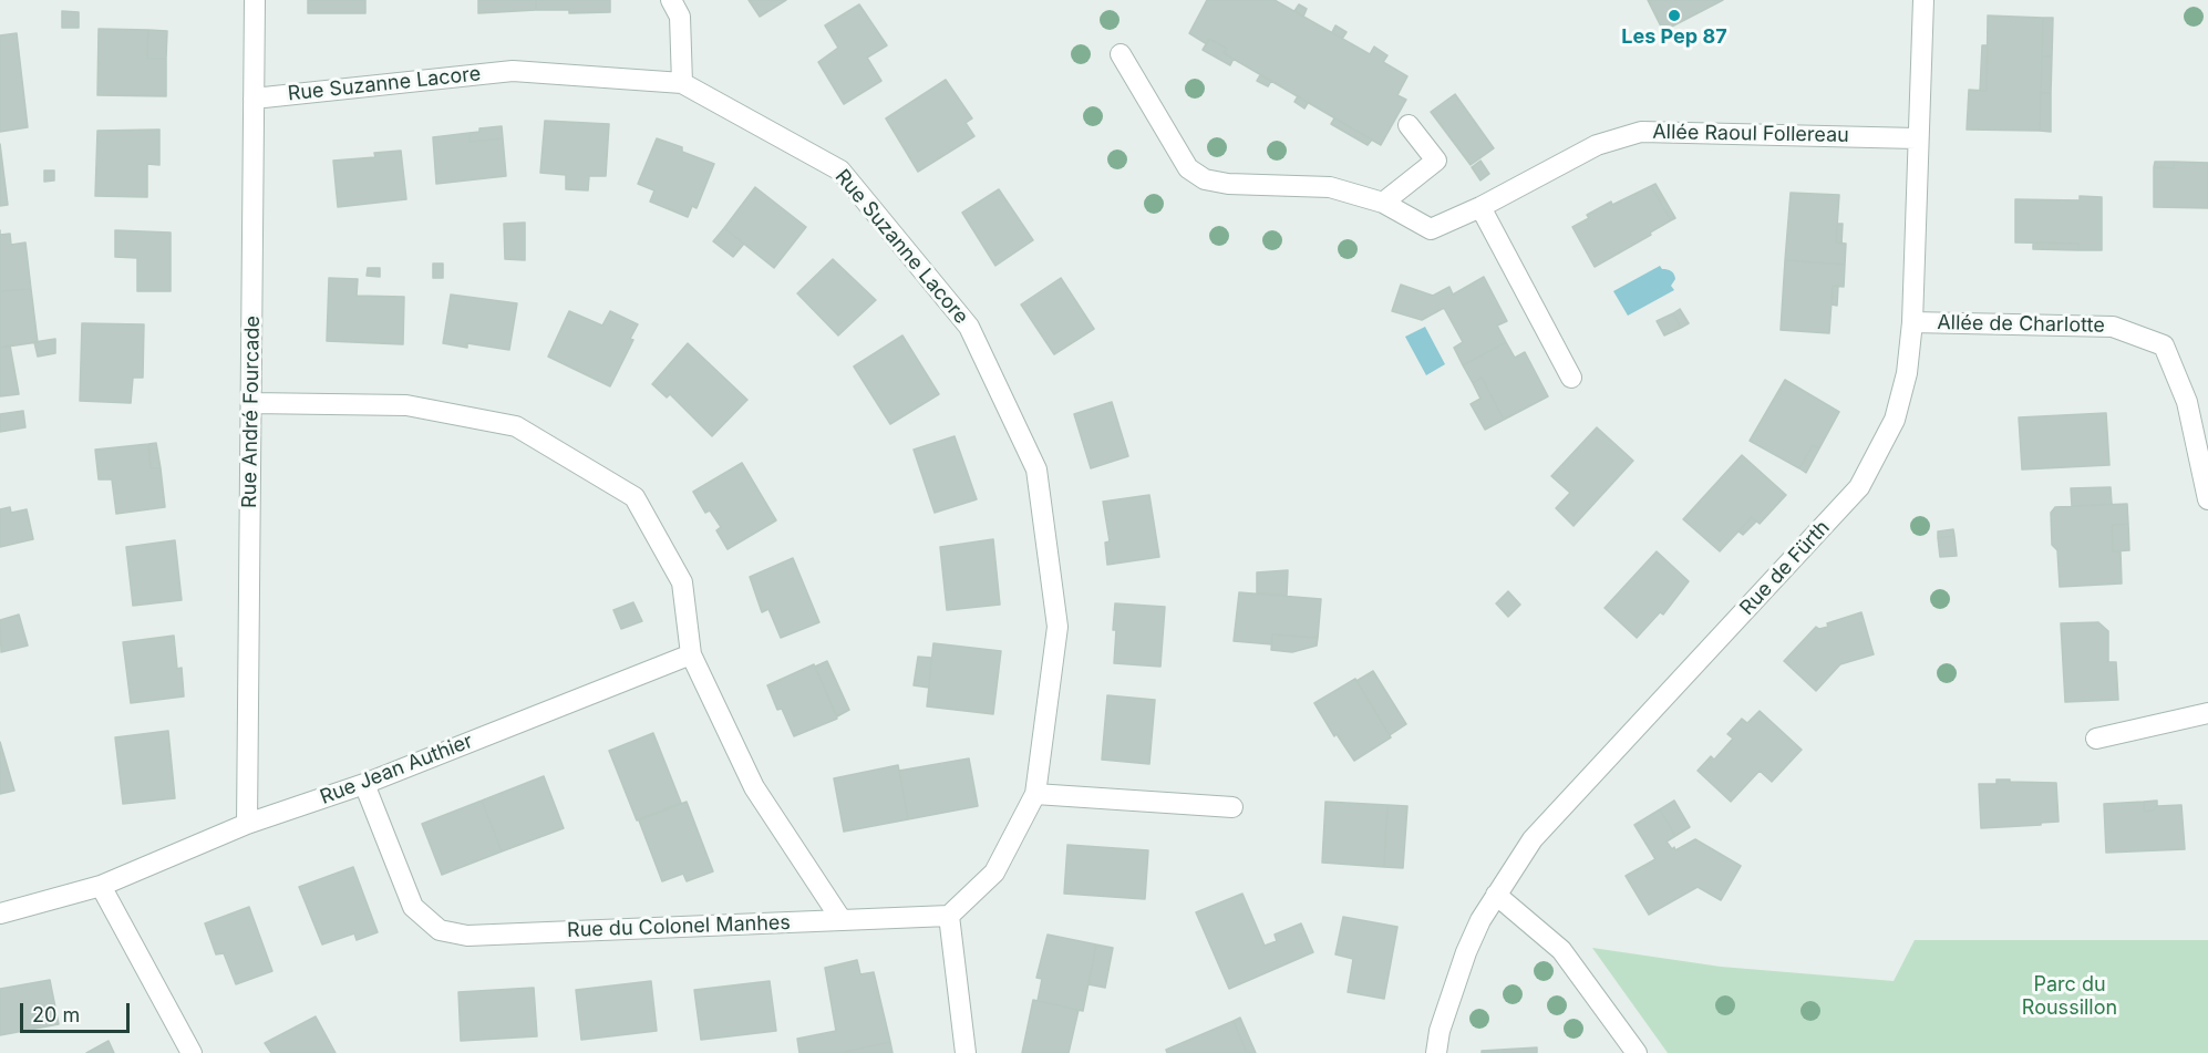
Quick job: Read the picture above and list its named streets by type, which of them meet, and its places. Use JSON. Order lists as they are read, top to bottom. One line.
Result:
{"streets":{"street":["Rue Suzanne Lacore","Allée Raoul Follereau","Allée de Charlotte","Rue André Fourcade","Rue de Fürth","Rue Jean Authier","Rue du Colonel Manhes"]},"crossings":[["Rue Suzanne Lacore","Rue André Fourcade"],["Rue Suzanne Lacore","Rue du Colonel Manhes"],["Allée Raoul Follereau","Rue de Fürth"],["Allée de Charlotte","Rue de Fürth"],["Rue André Fourcade","Rue Jean Authier"],["Rue Jean Authier","Rue du Colonel Manhes"]],"parks":["Parc du Roussillon"],"places":["Les Pep 87"],"scale_bar":"20 m"}
